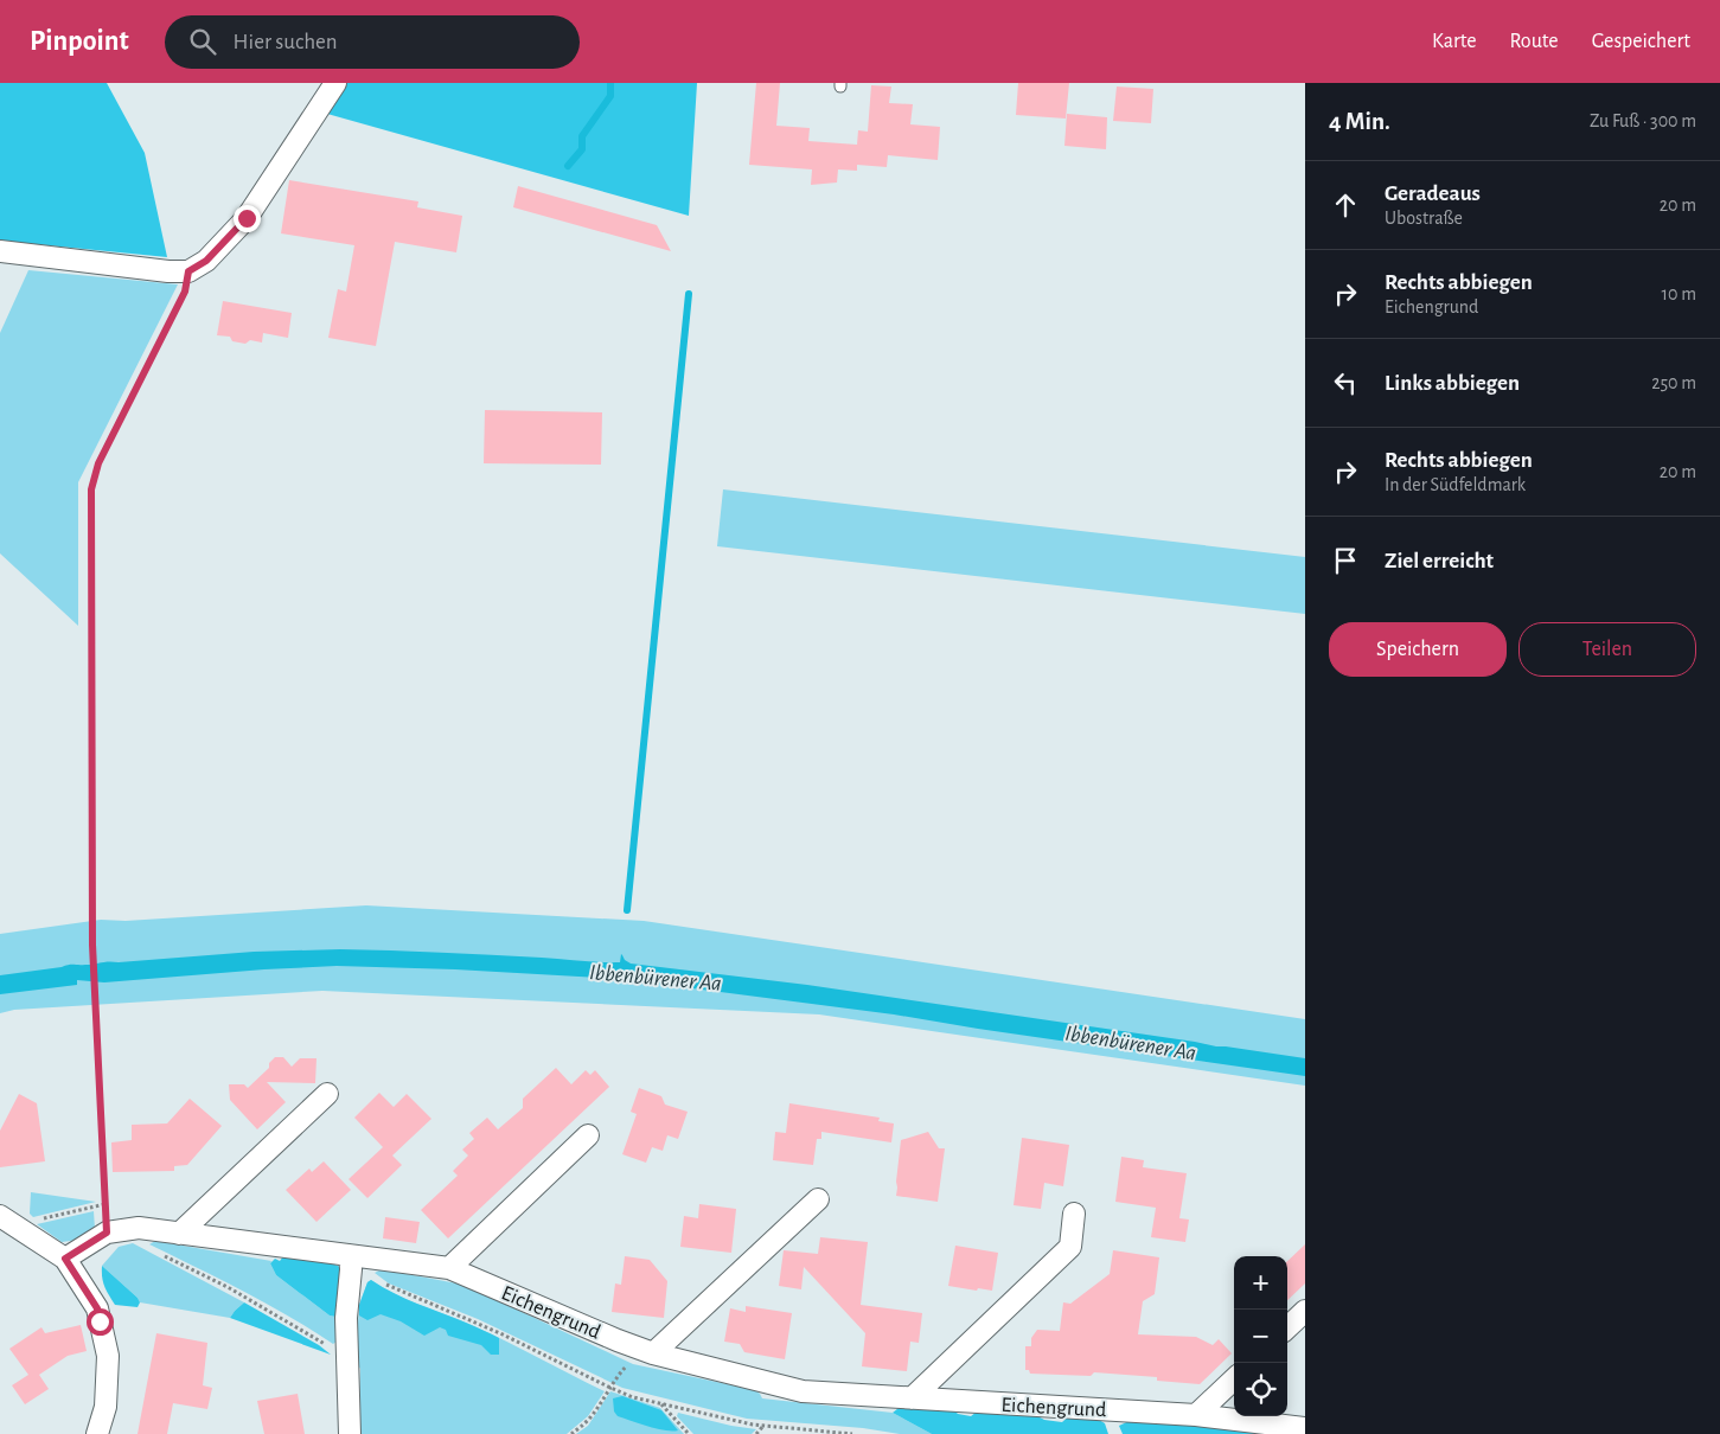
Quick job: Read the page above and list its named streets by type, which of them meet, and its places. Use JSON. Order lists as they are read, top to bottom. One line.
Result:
{"streets":{"street":["Eichengrund"]},"water":["Ibbenbürener Aa"],"page":{"header":"Pinpoint","search":"Hier suchen","nav":["Karte","Route","Gespeichert"],"heading":["4 Min.","Zu Fuß · 300 m"],"list":[["Geradeaus","Ubostraße","20 m"],["Rechts abbiegen","Eichengrund","10 m"],["Links abbiegen","250 m"],["Rechts abbiegen","In der Südfeldmark","20 m"],"Ziel erreicht"],"buttons":["Speichern","Teilen"],"map_buttons":["+","−"]}}
